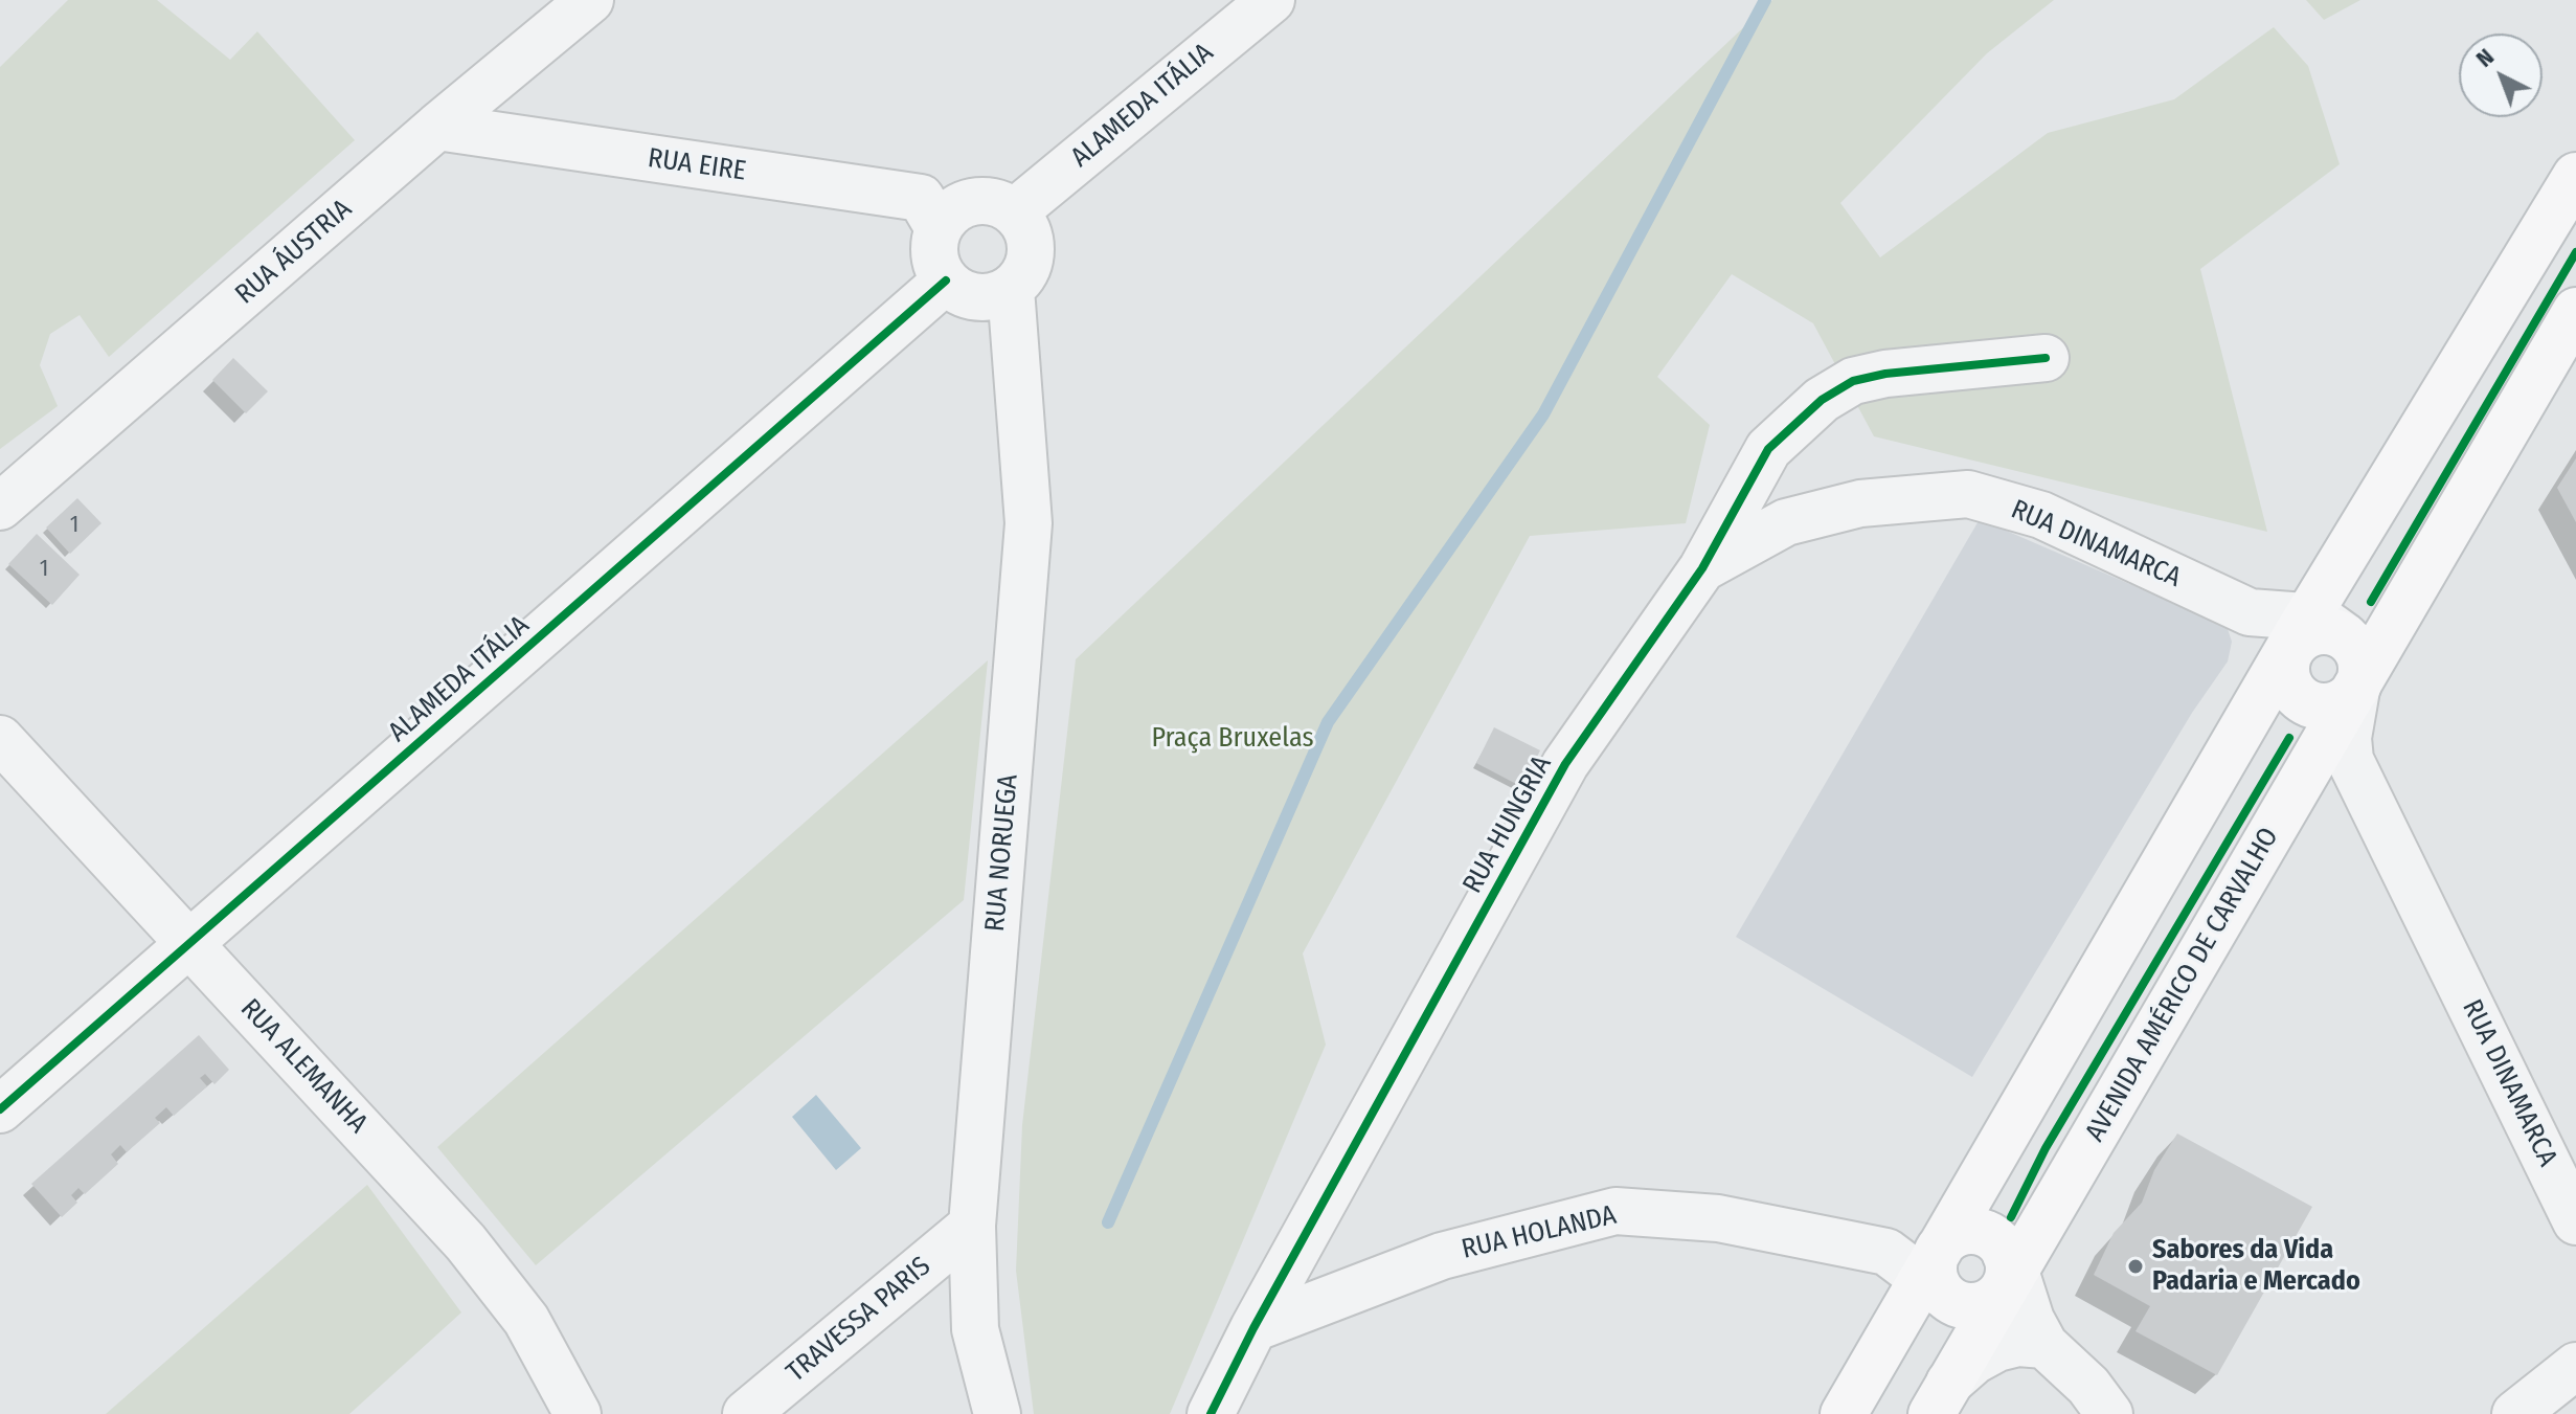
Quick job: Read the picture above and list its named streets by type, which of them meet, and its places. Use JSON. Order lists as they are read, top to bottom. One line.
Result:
{"streets":{"main road":["AVENIDA AMÉRICO DE CARVALHO"],"street":["ALAMEDA ITÁLIA","RUA EIRE","RUA ÁUSTRIA","RUA DINAMARCA","RUA HUNGRIA","RUA NORUEGA","RUA ALEMANHA","RUA HOLANDA","TRAVESSA PARIS"]},"crossings":[["ALAMEDA ITÁLIA","RUA EIRE"],["ALAMEDA ITÁLIA","RUA NORUEGA"],["ALAMEDA ITÁLIA","RUA ALEMANHA"],["RUA EIRE","RUA ÁUSTRIA"],["RUA EIRE","RUA NORUEGA"],["RUA DINAMARCA","RUA HUNGRIA"],["RUA DINAMARCA","AVENIDA AMÉRICO DE CARVALHO"],["RUA HUNGRIA","RUA HOLANDA"],["RUA NORUEGA","TRAVESSA PARIS"]],"parks":["Praça Bruxelas"],"places":["Sabores da Vida Padaria e Mercado"],"house_numbers":["1","1"],"north":"top left"}
